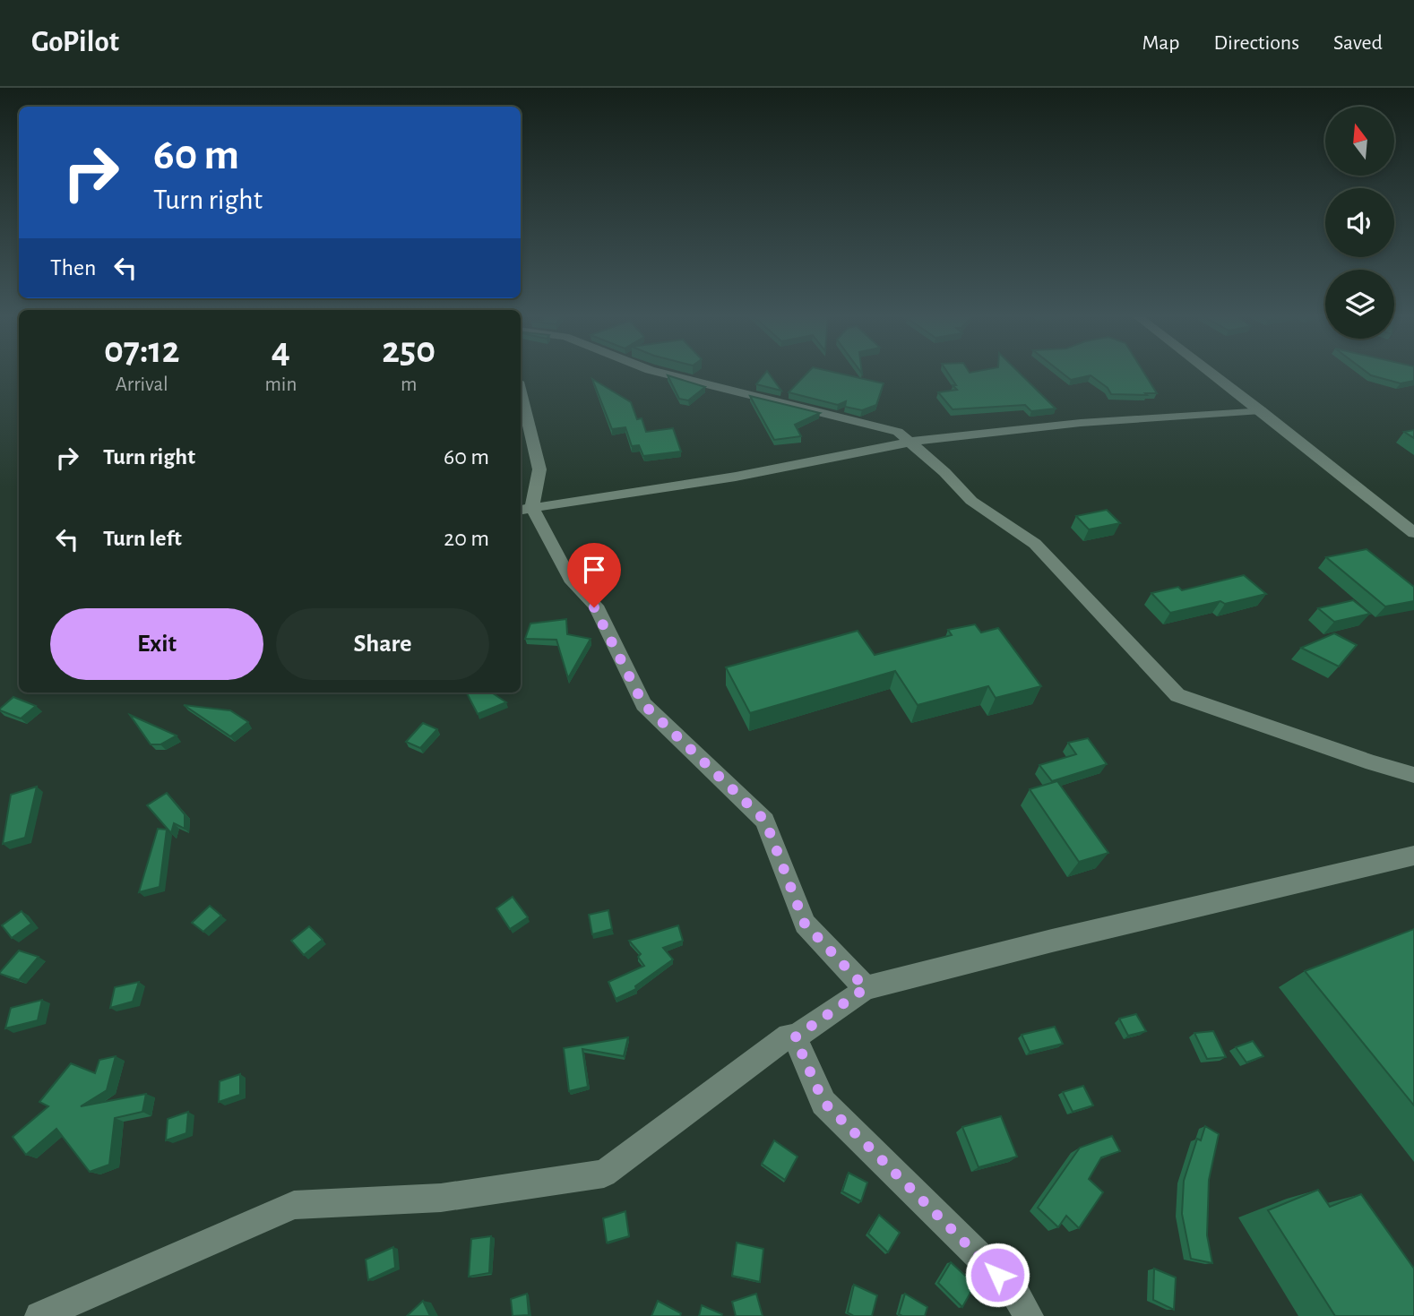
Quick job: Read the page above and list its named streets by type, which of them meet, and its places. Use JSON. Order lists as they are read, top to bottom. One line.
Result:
{"north":"top","page":{"header":"GoPilot","nav":["Map","Directions","Saved"],"turn":["60 m","Turn right"],"then":"Then","eta":["07:12","Arrival","4","min","250","m"],"list":[{"name":"Turn right","value":"60 m"},{"name":"Turn left","value":"20 m"}],"buttons":["Exit","Share"]}}
